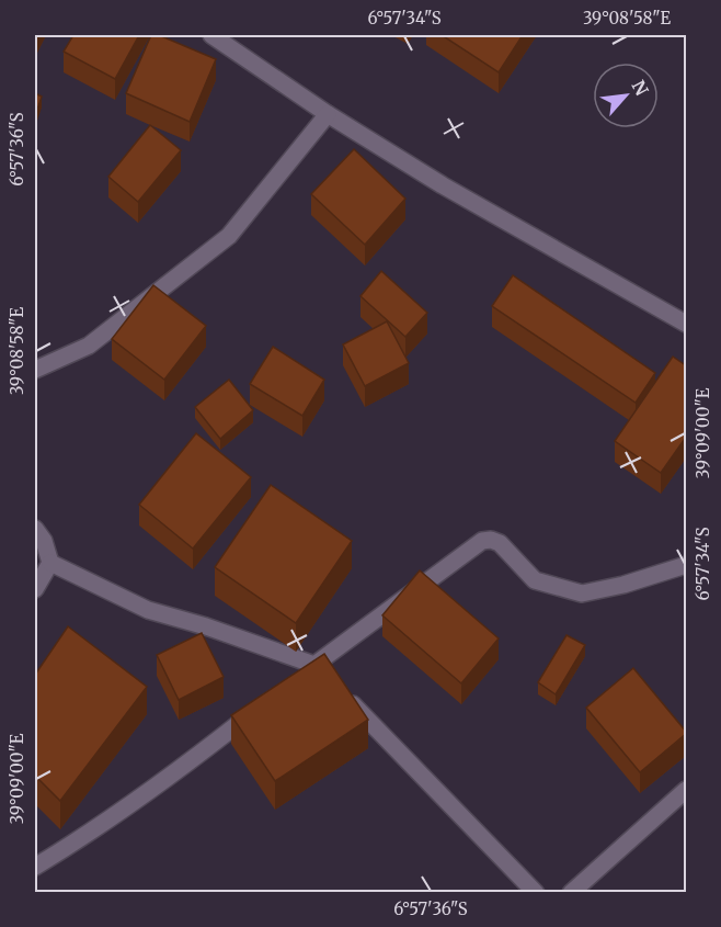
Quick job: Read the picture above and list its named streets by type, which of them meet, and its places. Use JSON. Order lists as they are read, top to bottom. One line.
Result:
{"north":"top right","coordinates":["6°57'34\"S","39°08'58\"E","6°57'36\"S","39°09'00\"E"]}
